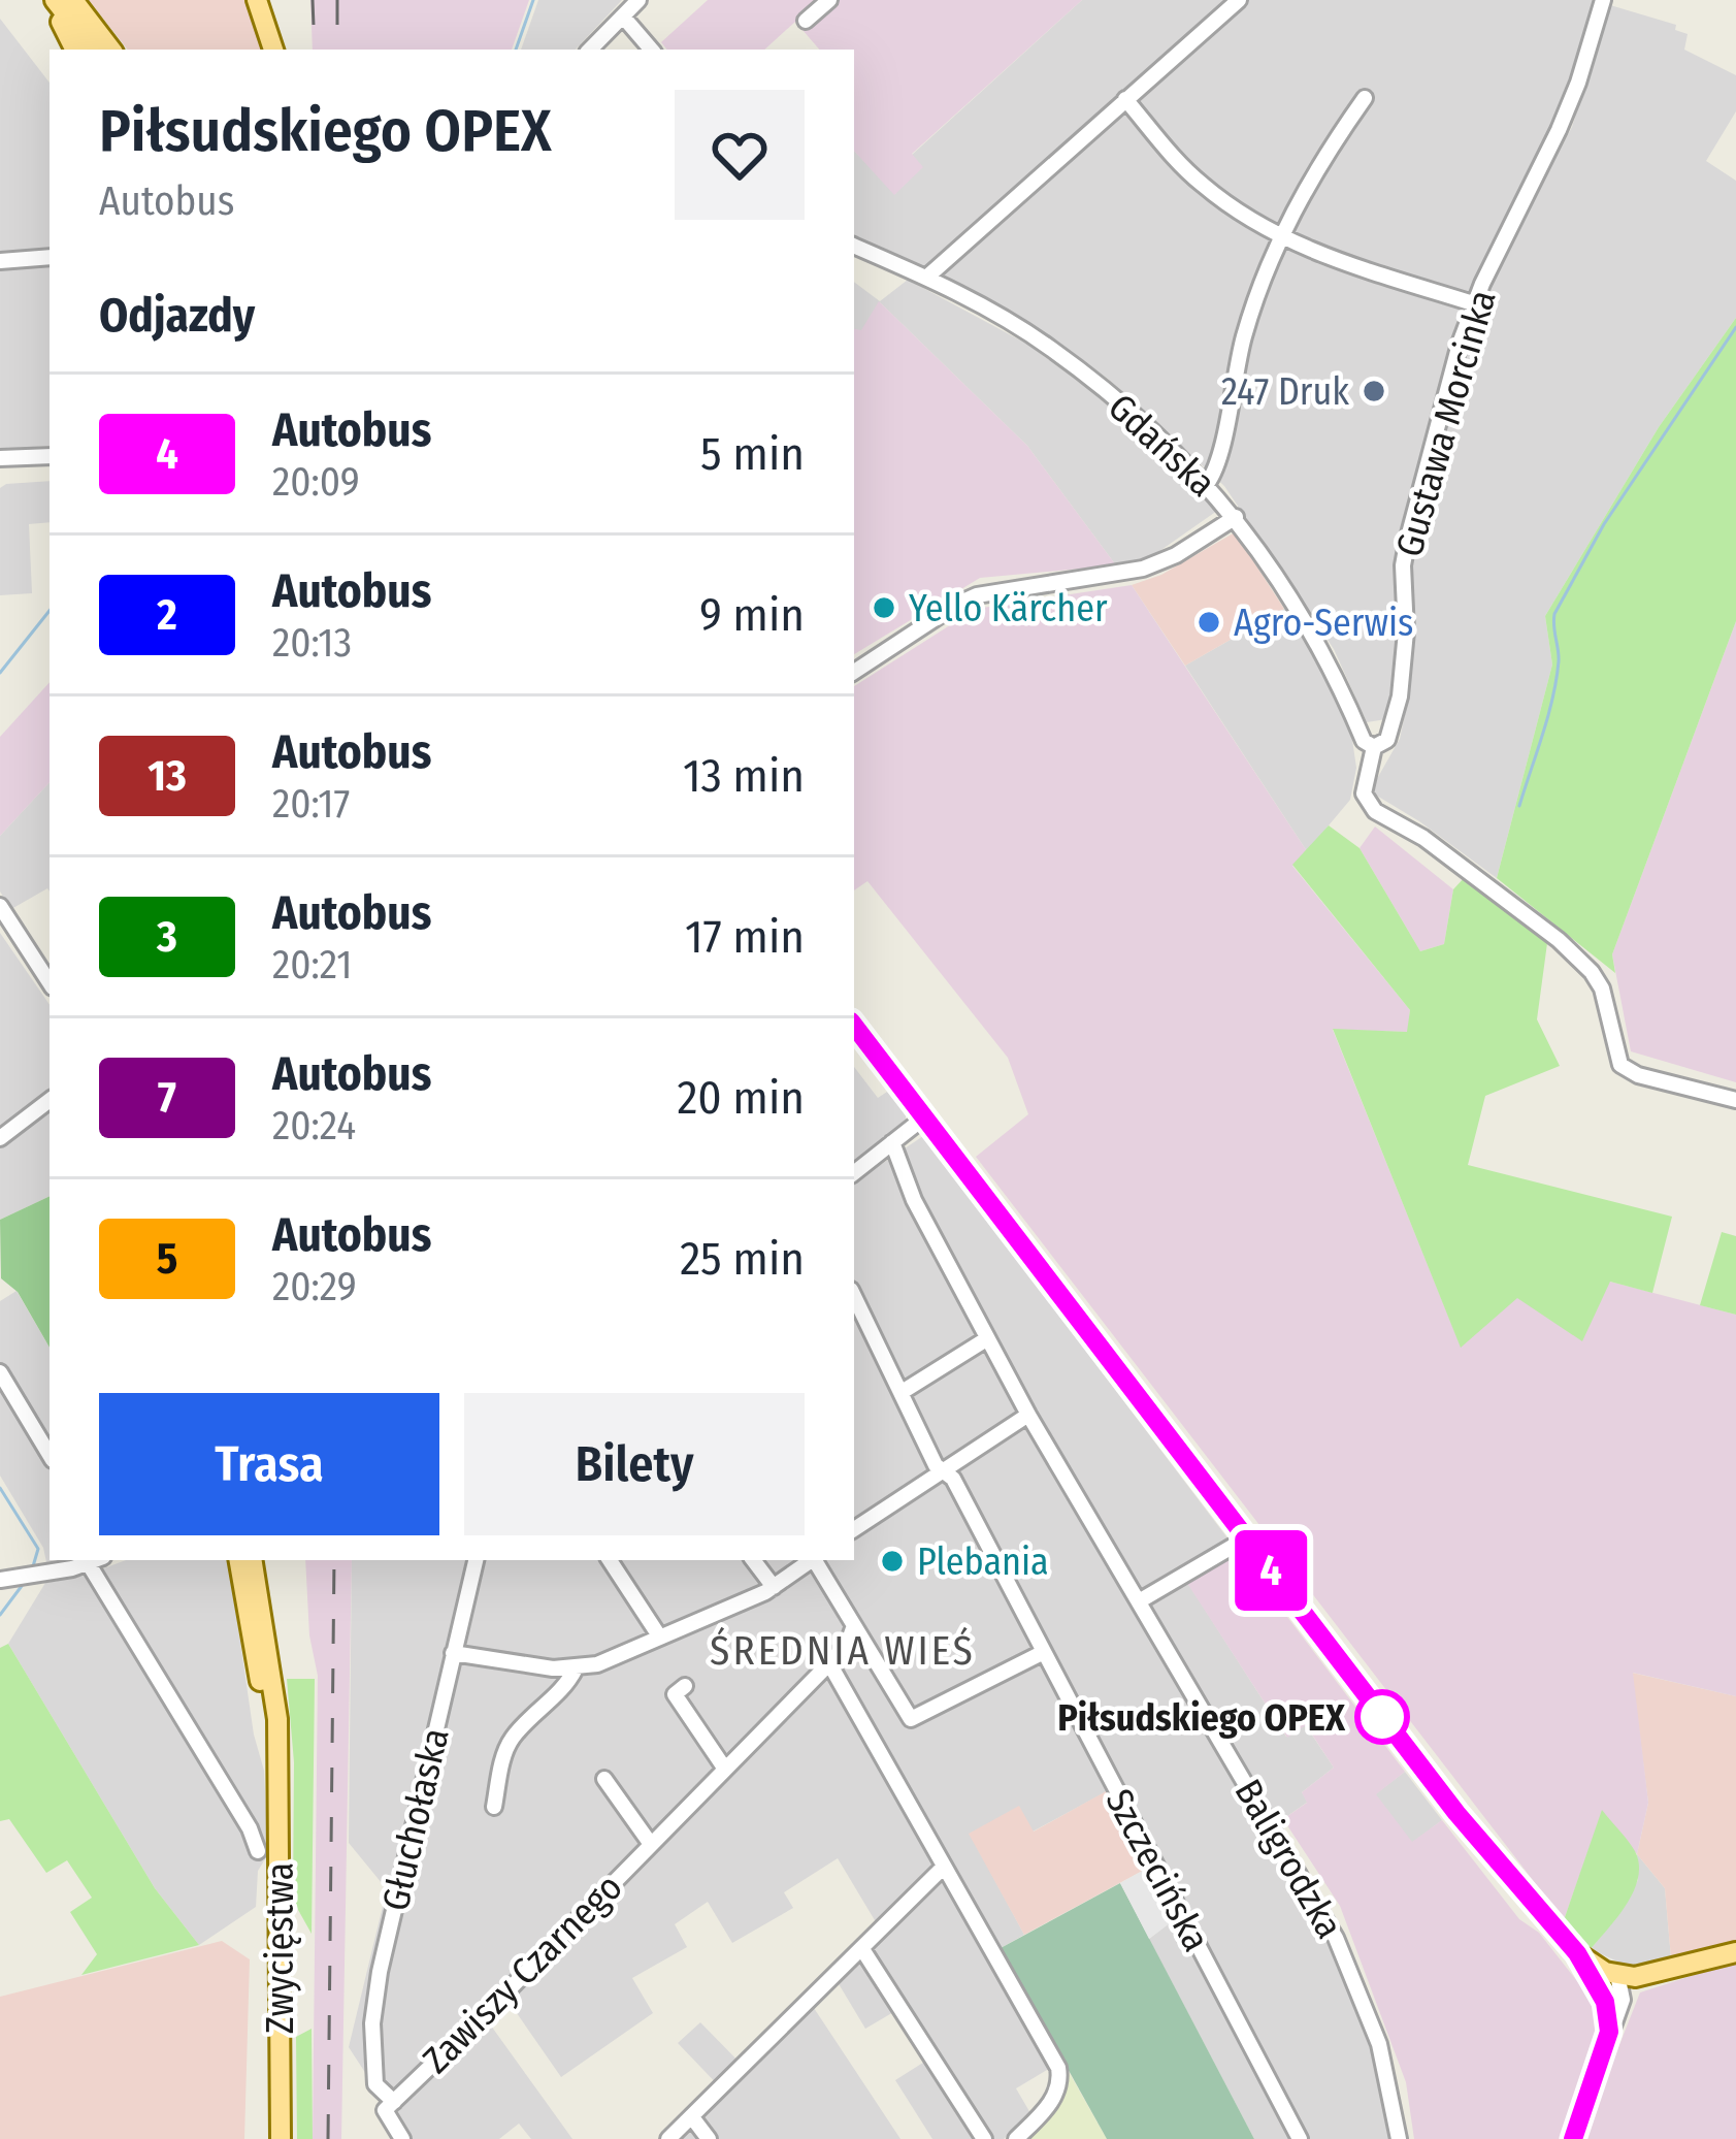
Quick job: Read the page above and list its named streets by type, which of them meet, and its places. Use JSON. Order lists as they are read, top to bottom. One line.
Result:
{"streets":{"main road":["Zwycięstwa"],"street":["Gustawa Morcinka","Gdańska","Głuchołaska","Baligrodzka","Szczecińska","Zawiszy Czarnego"]},"crossings":[["Gustawa Morcinka","Gdańska"],["Głuchołaska","Zawiszy Czarnego"]],"districts":["ŚREDNIA WIEŚ"],"places":["247 Druk","Yello Kärcher","Agro-Serwis","Plebania","Piłsudskiego OPEX"],"lines":["bus line 4"],"page":{"on_map":"4","heading":[["Piłsudskiego OPEX","Autobus"],"Odjazdy"],"list":[{"mark":"4","name":"Autobus","note":"20:09","value":"5 min"},{"mark":"2","name":"Autobus","note":"20:13","value":"9 min"},{"mark":"13","name":"Autobus","note":"20:17","value":"13 min"},{"mark":"3","name":"Autobus","note":"20:21","value":"17 min"},{"mark":"7","name":"Autobus","note":"20:24","value":"20 min"},{"mark":"5","name":"Autobus","note":"20:29","value":"25 min"}],"buttons":["Trasa","Bilety"]}}
